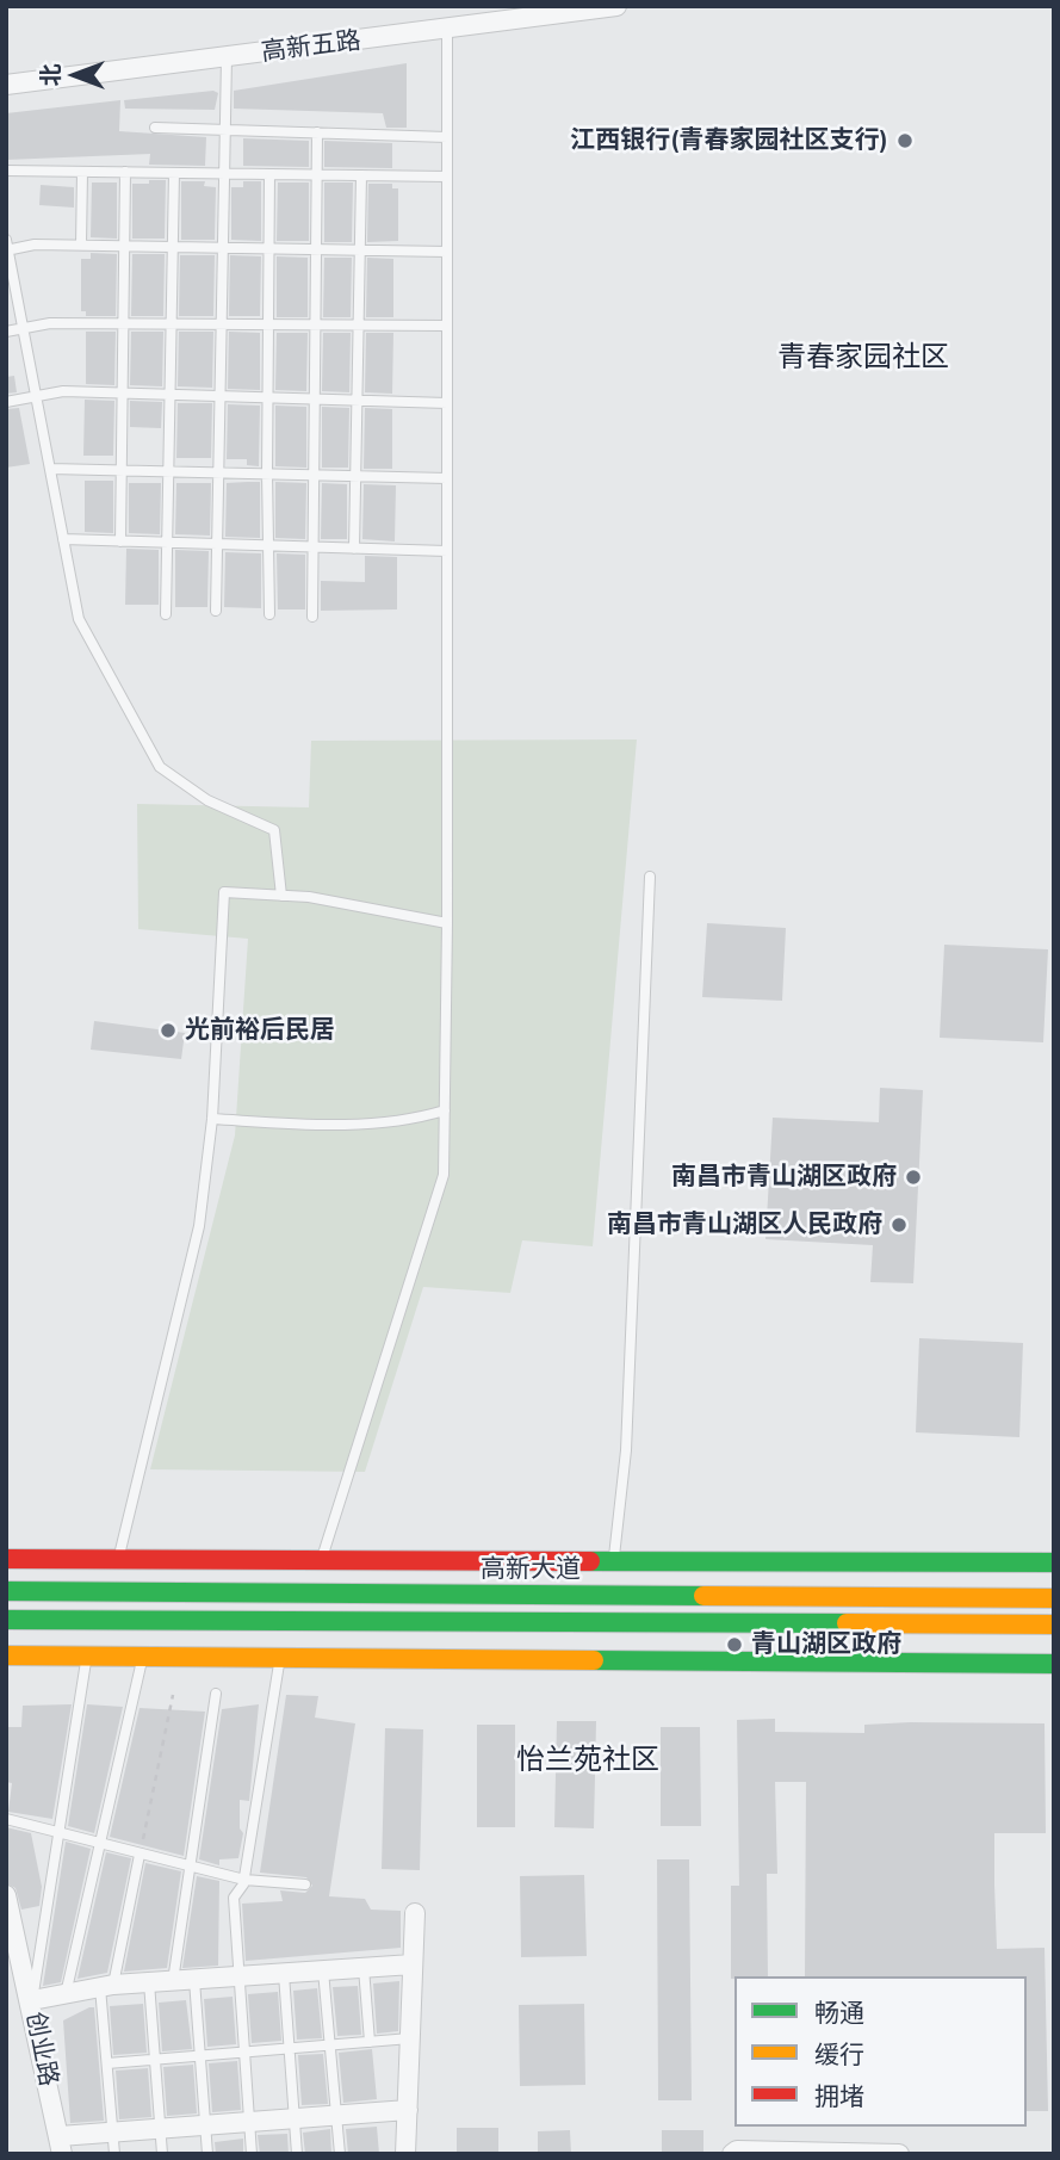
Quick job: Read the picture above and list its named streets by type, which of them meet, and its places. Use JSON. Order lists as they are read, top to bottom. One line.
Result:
{"streets":{"main road":["高新大道"],"street":["高新五路","创业路"]},"districts":["青春家园社区","怡兰苑社区"],"places":["江西银行(青春家园社区支行)","光前裕后民居","南昌市青山湖区政府","南昌市青山湖区人民政府","青山湖区政府"],"legend":["畅通","缓行","拥堵"],"north":"left"}
